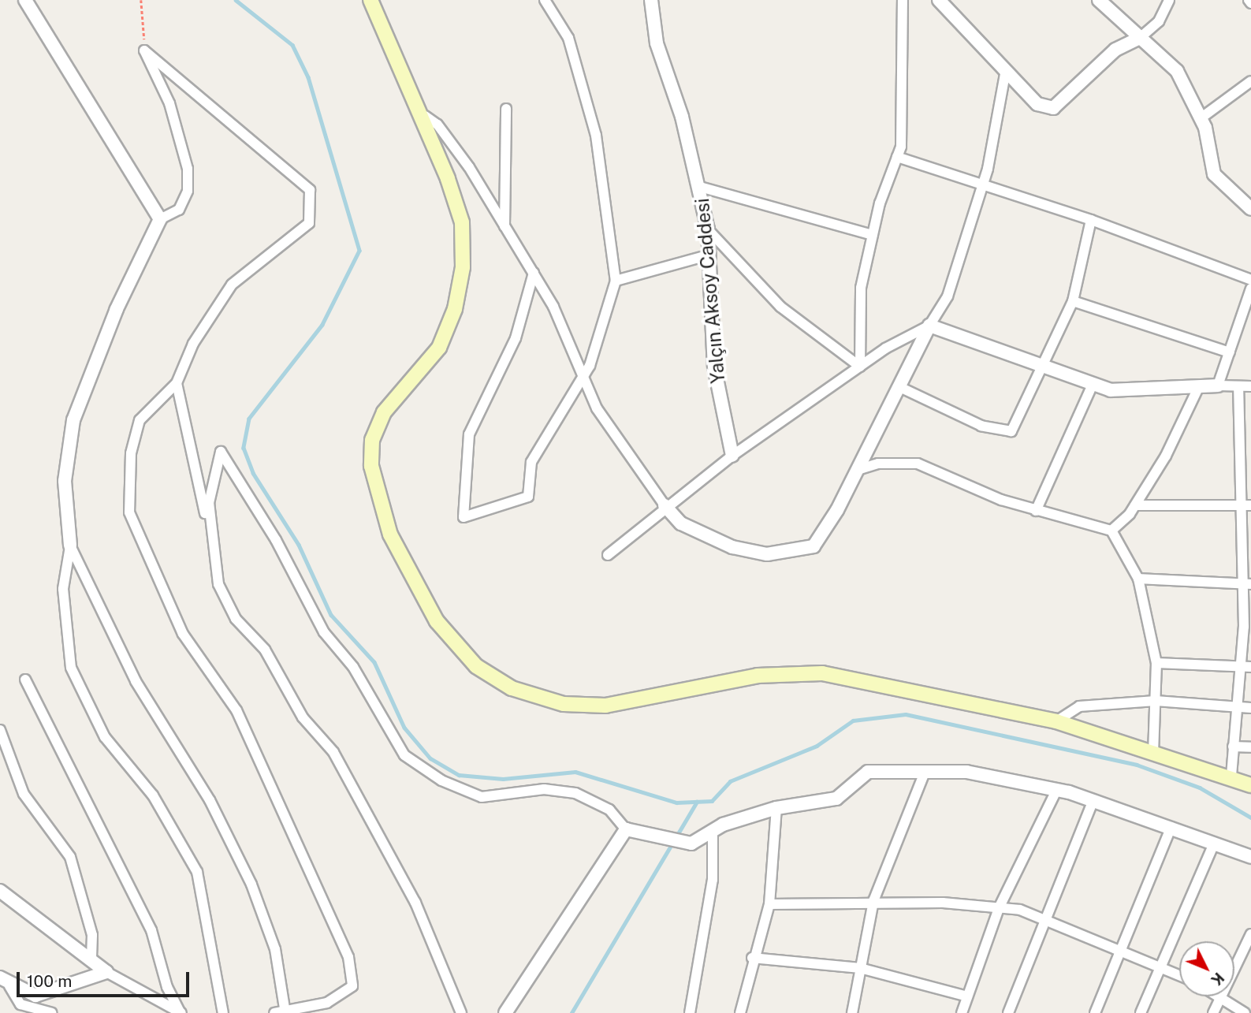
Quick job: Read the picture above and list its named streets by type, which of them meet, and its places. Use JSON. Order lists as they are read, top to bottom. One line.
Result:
{"streets":{"street":["Yalçın Aksoy Caddesi"]},"scale_bar":"100 m","north":"bottom right"}
